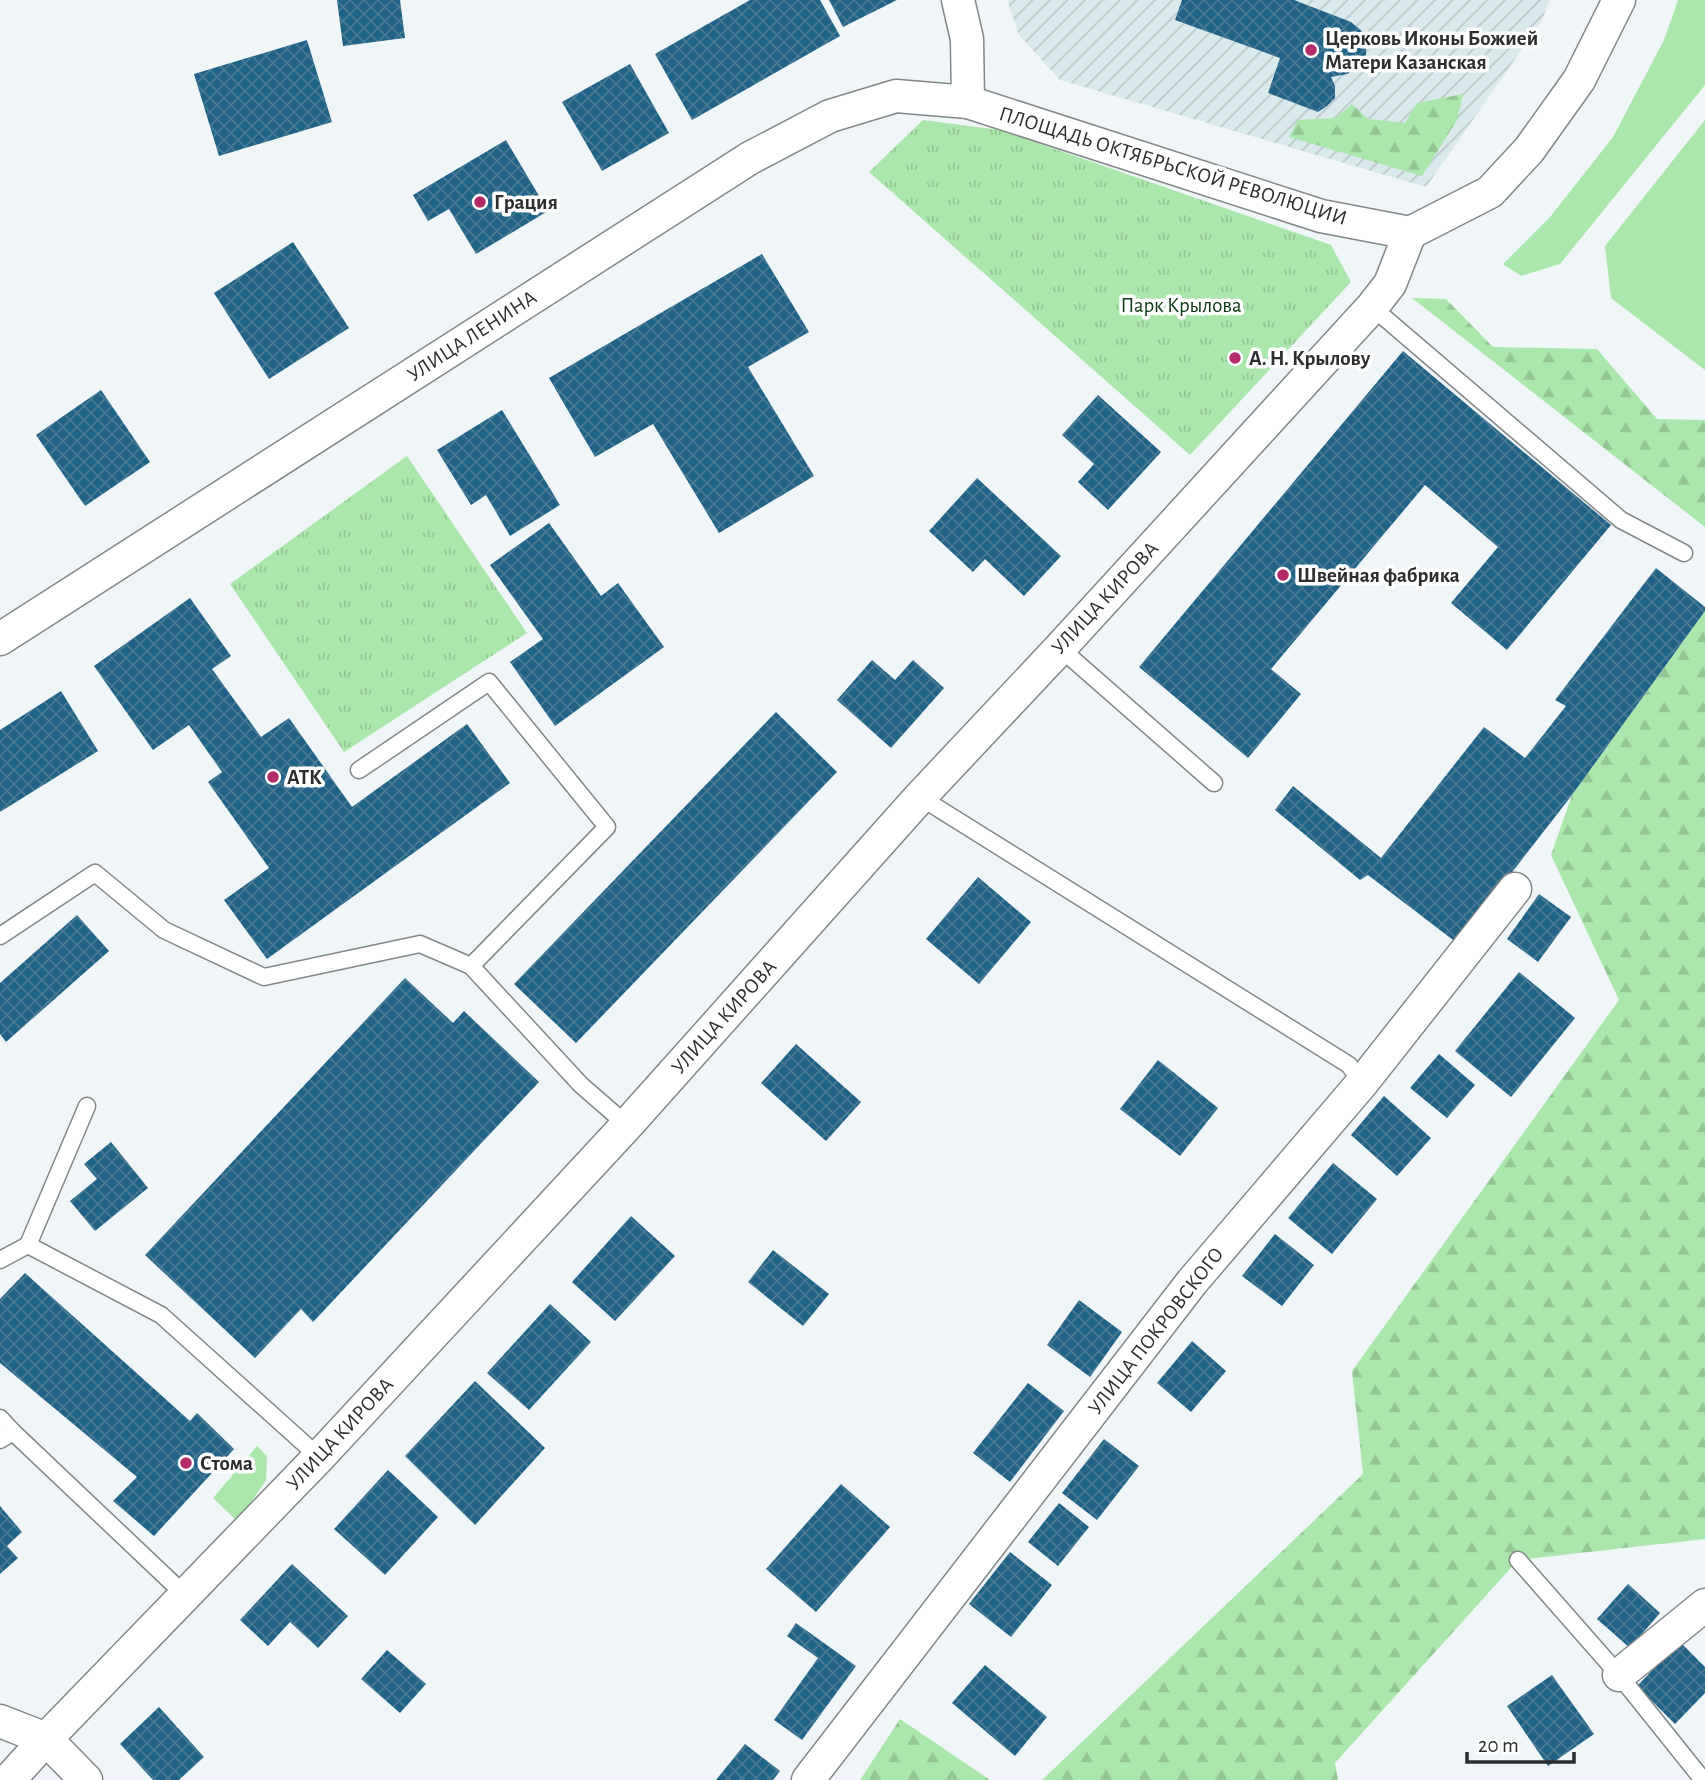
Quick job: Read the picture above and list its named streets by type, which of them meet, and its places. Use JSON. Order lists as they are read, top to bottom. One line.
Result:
{"streets":{"street":["ПЛОЩАДЬ ОКТЯБРЬСКОЙ РЕВОЛЮЦИИ","УЛИЦА ЛЕНИНА","УЛИЦА КИРОВА","УЛИЦА ПОКРОВСКОГО"]},"crossings":[["ПЛОЩАДЬ ОКТЯБРЬСКОЙ РЕВОЛЮЦИИ","УЛИЦА ЛЕНИНА"],["ПЛОЩАДЬ ОКТЯБРЬСКОЙ РЕВОЛЮЦИИ","УЛИЦА КИРОВА"]],"parks":["Парк Крылова"],"places":["Церковь Иконы Божией Матери Казанская","Грация","А. Н. Крылову","Швейная фабрика","АТК","Стома"],"scale_bar":"20 m"}
